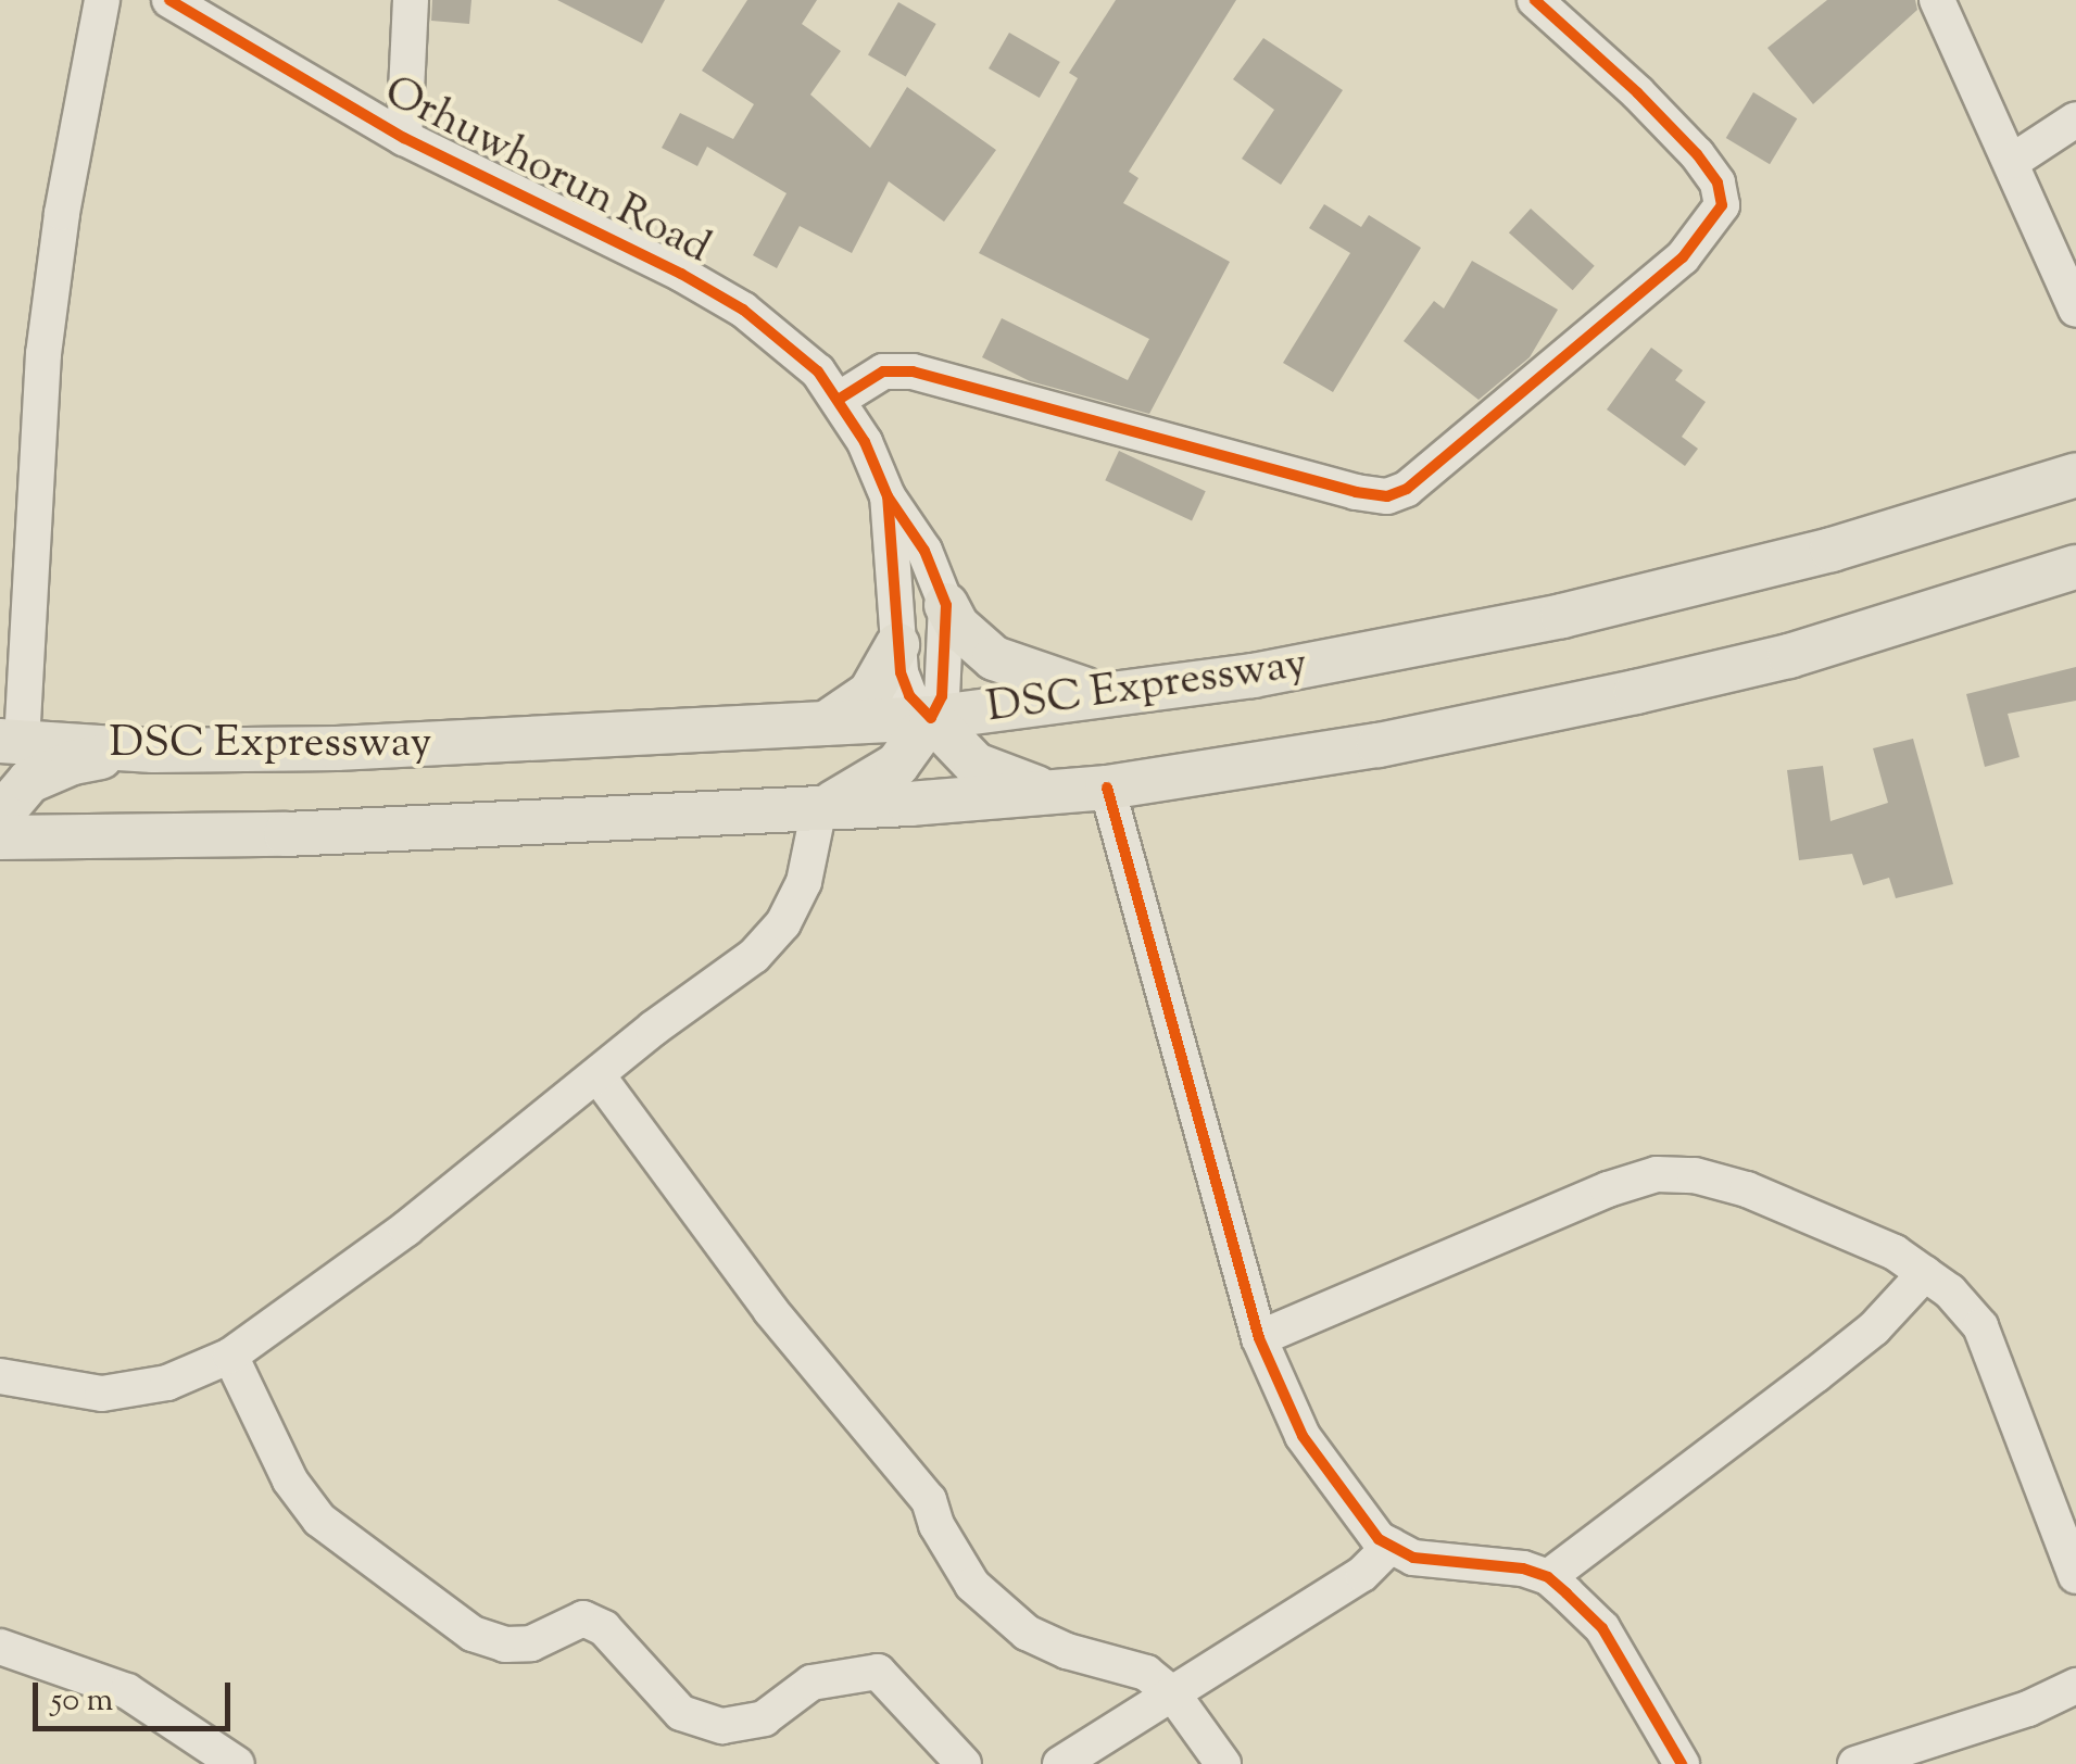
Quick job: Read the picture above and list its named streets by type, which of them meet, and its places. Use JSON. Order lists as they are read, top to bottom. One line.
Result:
{"streets":{"main road":["DSC Expressway"],"street":["Orhuwhorun Road"]},"scale_bar":"50 m"}
